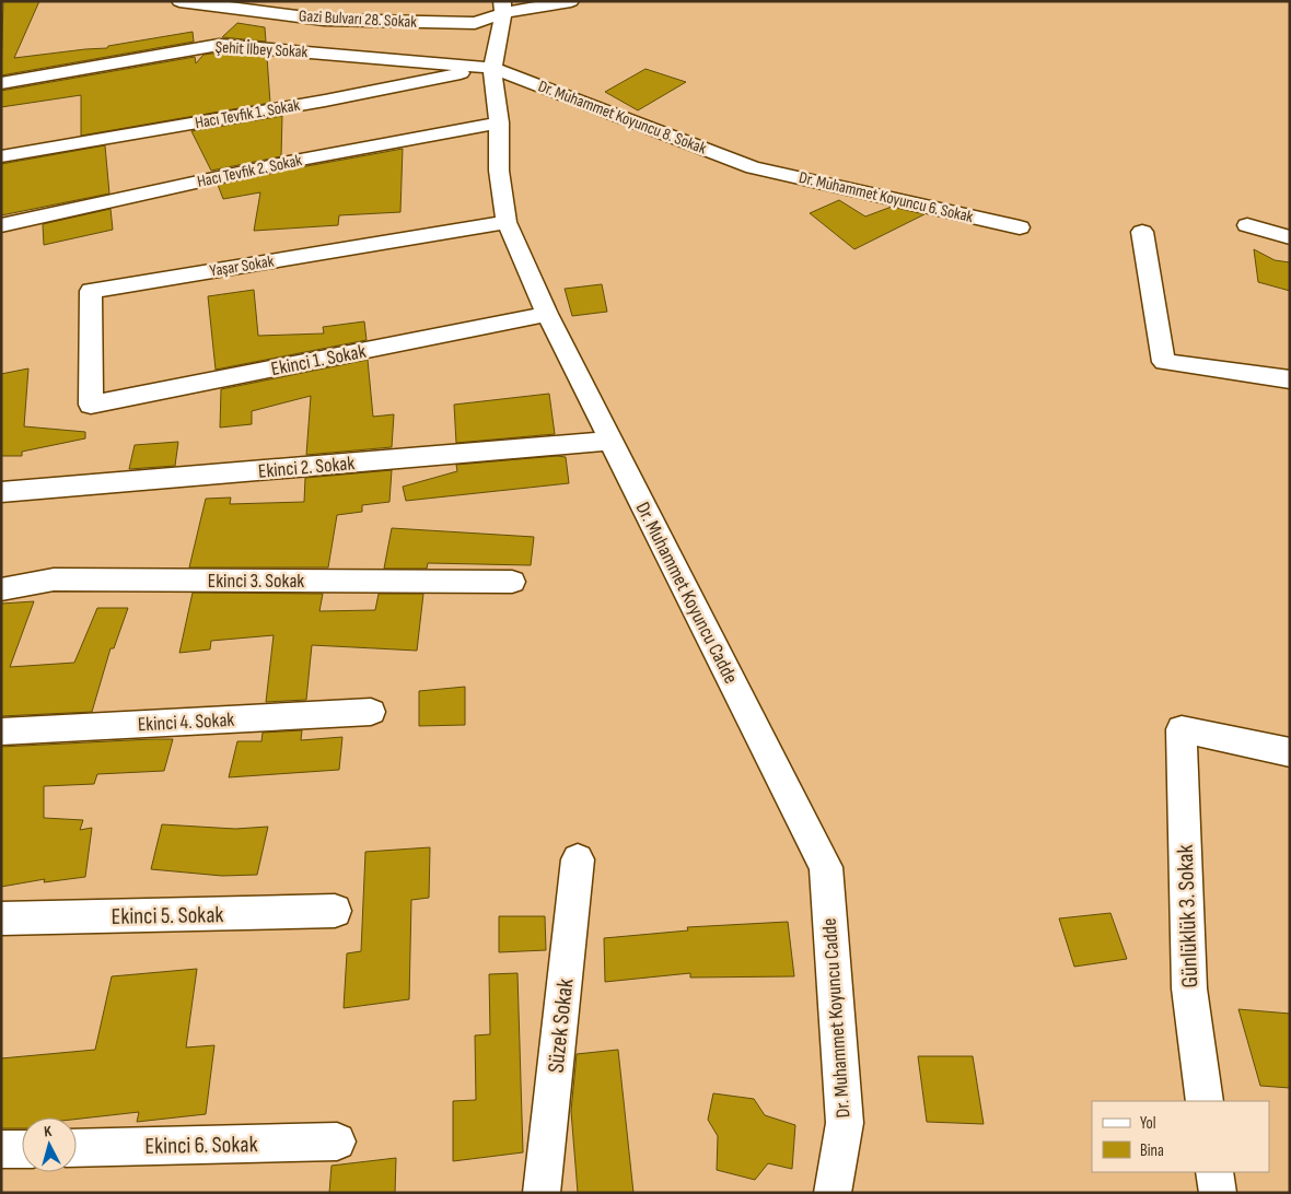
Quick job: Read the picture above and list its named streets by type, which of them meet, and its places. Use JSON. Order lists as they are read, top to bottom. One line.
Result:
{"streets":{"street":["Gazi Bulvarı 28. Sokak","Şehit İlbey Sokak","Hacı Tevfik 1. Sokak","Dr. Muhammet Koyuncu 8. Sokak","Hacı Tevfik 2. Sokak","Dr. Muhammet Koyuncu 6. Sokak","Yaşar Sokak","Ekinci 1. Sokak","Ekinci 2. Sokak","Ekinci 3. Sokak","Dr. Muhammet Koyuncu Cadde","Ekinci 4. Sokak","Ekinci 5. Sokak","Günlüklük 3. Sokak","Süzek Sokak","Ekinci 6. Sokak"]},"crossings":[["Gazi Bulvarı 28. Sokak","Dr. Muhammet Koyuncu Cadde"],["Şehit İlbey Sokak","Hacı Tevfik 1. Sokak"],["Şehit İlbey Sokak","Dr. Muhammet Koyuncu 8. Sokak"],["Şehit İlbey Sokak","Dr. Muhammet Koyuncu Cadde"],["Hacı Tevfik 1. Sokak","Dr. Muhammet Koyuncu 8. Sokak"],["Hacı Tevfik 1. Sokak","Dr. Muhammet Koyuncu Cadde"],["Dr. Muhammet Koyuncu 8. Sokak","Dr. Muhammet Koyuncu 6. Sokak"],["Dr. Muhammet Koyuncu 8. Sokak","Dr. Muhammet Koyuncu Cadde"],["Hacı Tevfik 2. Sokak","Dr. Muhammet Koyuncu Cadde"],["Yaşar Sokak","Ekinci 1. Sokak"],["Yaşar Sokak","Dr. Muhammet Koyuncu Cadde"],["Ekinci 1. Sokak","Dr. Muhammet Koyuncu Cadde"],["Ekinci 2. Sokak","Dr. Muhammet Koyuncu Cadde"]],"legend":["Yol","Bina"],"north":"top"}
